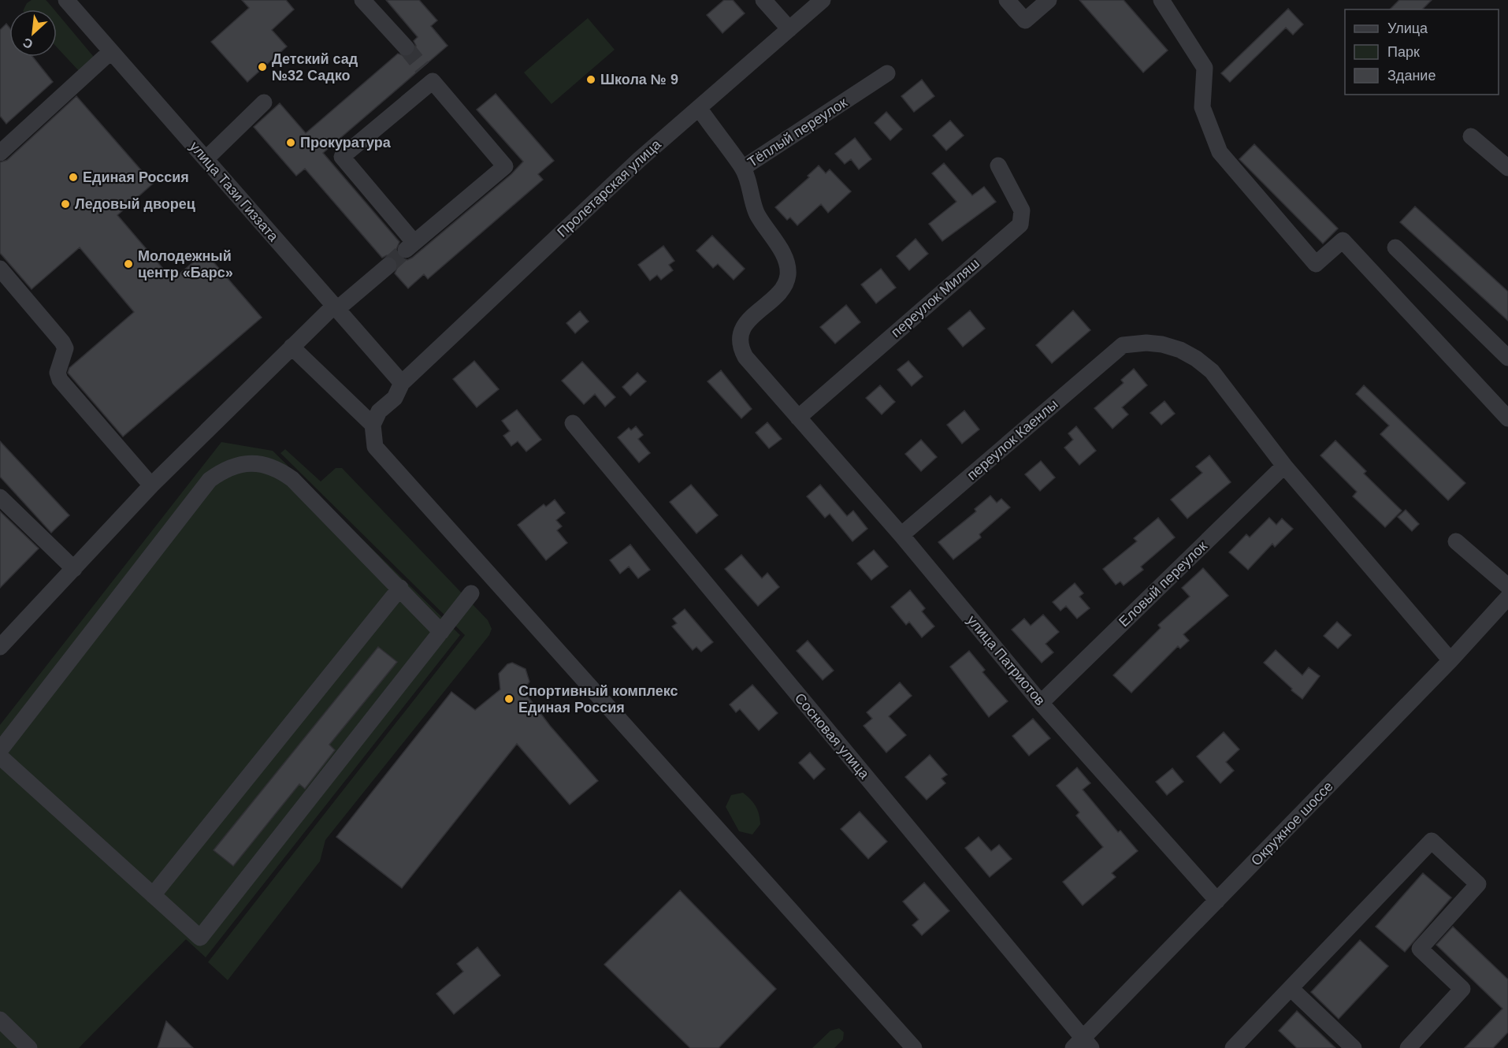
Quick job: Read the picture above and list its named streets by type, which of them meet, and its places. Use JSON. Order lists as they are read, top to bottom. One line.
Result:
{"streets":{"street":["Тёплый переулок","Пролетарская улица","улица Тази Гиззата","переулок Миляш","переулок Каенлы","Еловый переулок","улица Патриотов","Сосновая улица","Окружное шоссе"]},"crossings":[["Тёплый переулок","переулок Миляш"],["Тёплый переулок","улица Патриотов"],["Пролетарская улица","улица Тази Гиззата"],["переулок Миляш","улица Патриотов"],["переулок Каенлы","Еловый переулок"],["переулок Каенлы","улица Патриотов"],["Еловый переулок","улица Патриотов"],["улица Патриотов","Окружное шоссе"],["Сосновая улица","Окружное шоссе"]],"places":["Детский сад №32 Садко","Школа № 9","Прокуратура","Единая Россия","Ледовый дворец","Молодежный центр «Барс»","Спортивный комплекс Единая Россия"],"legend":["Улица","Парк","Здание"],"north":"bottom left"}
